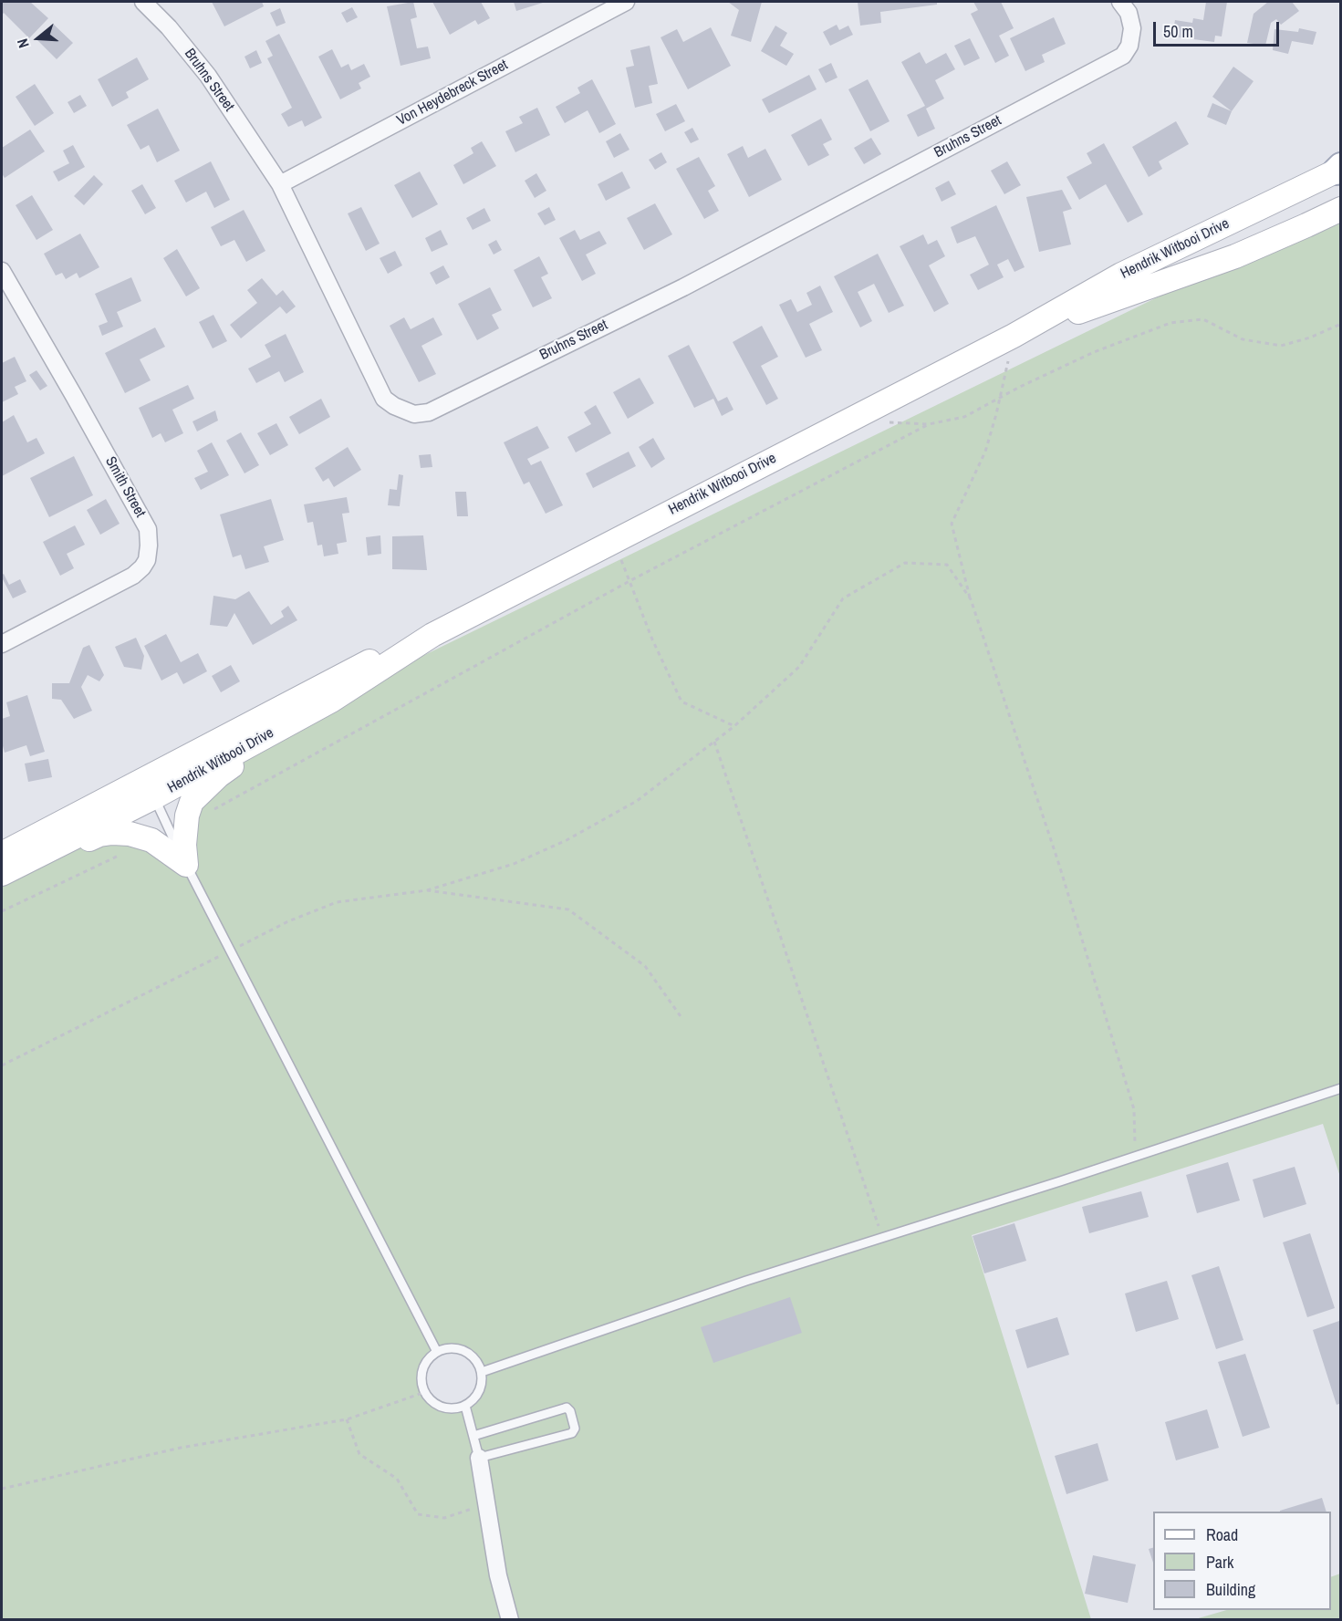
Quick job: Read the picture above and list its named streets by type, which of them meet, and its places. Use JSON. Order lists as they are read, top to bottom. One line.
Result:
{"streets":{"main road":["Hendrik Witbooi Drive"],"street":["Bruhns Street","Von Heydebreck Street","Smith Street"]},"crossings":[["Bruhns Street","Von Heydebreck Street"]],"legend":["Road","Park","Building"],"scale_bar":"50 m","north":"left"}
